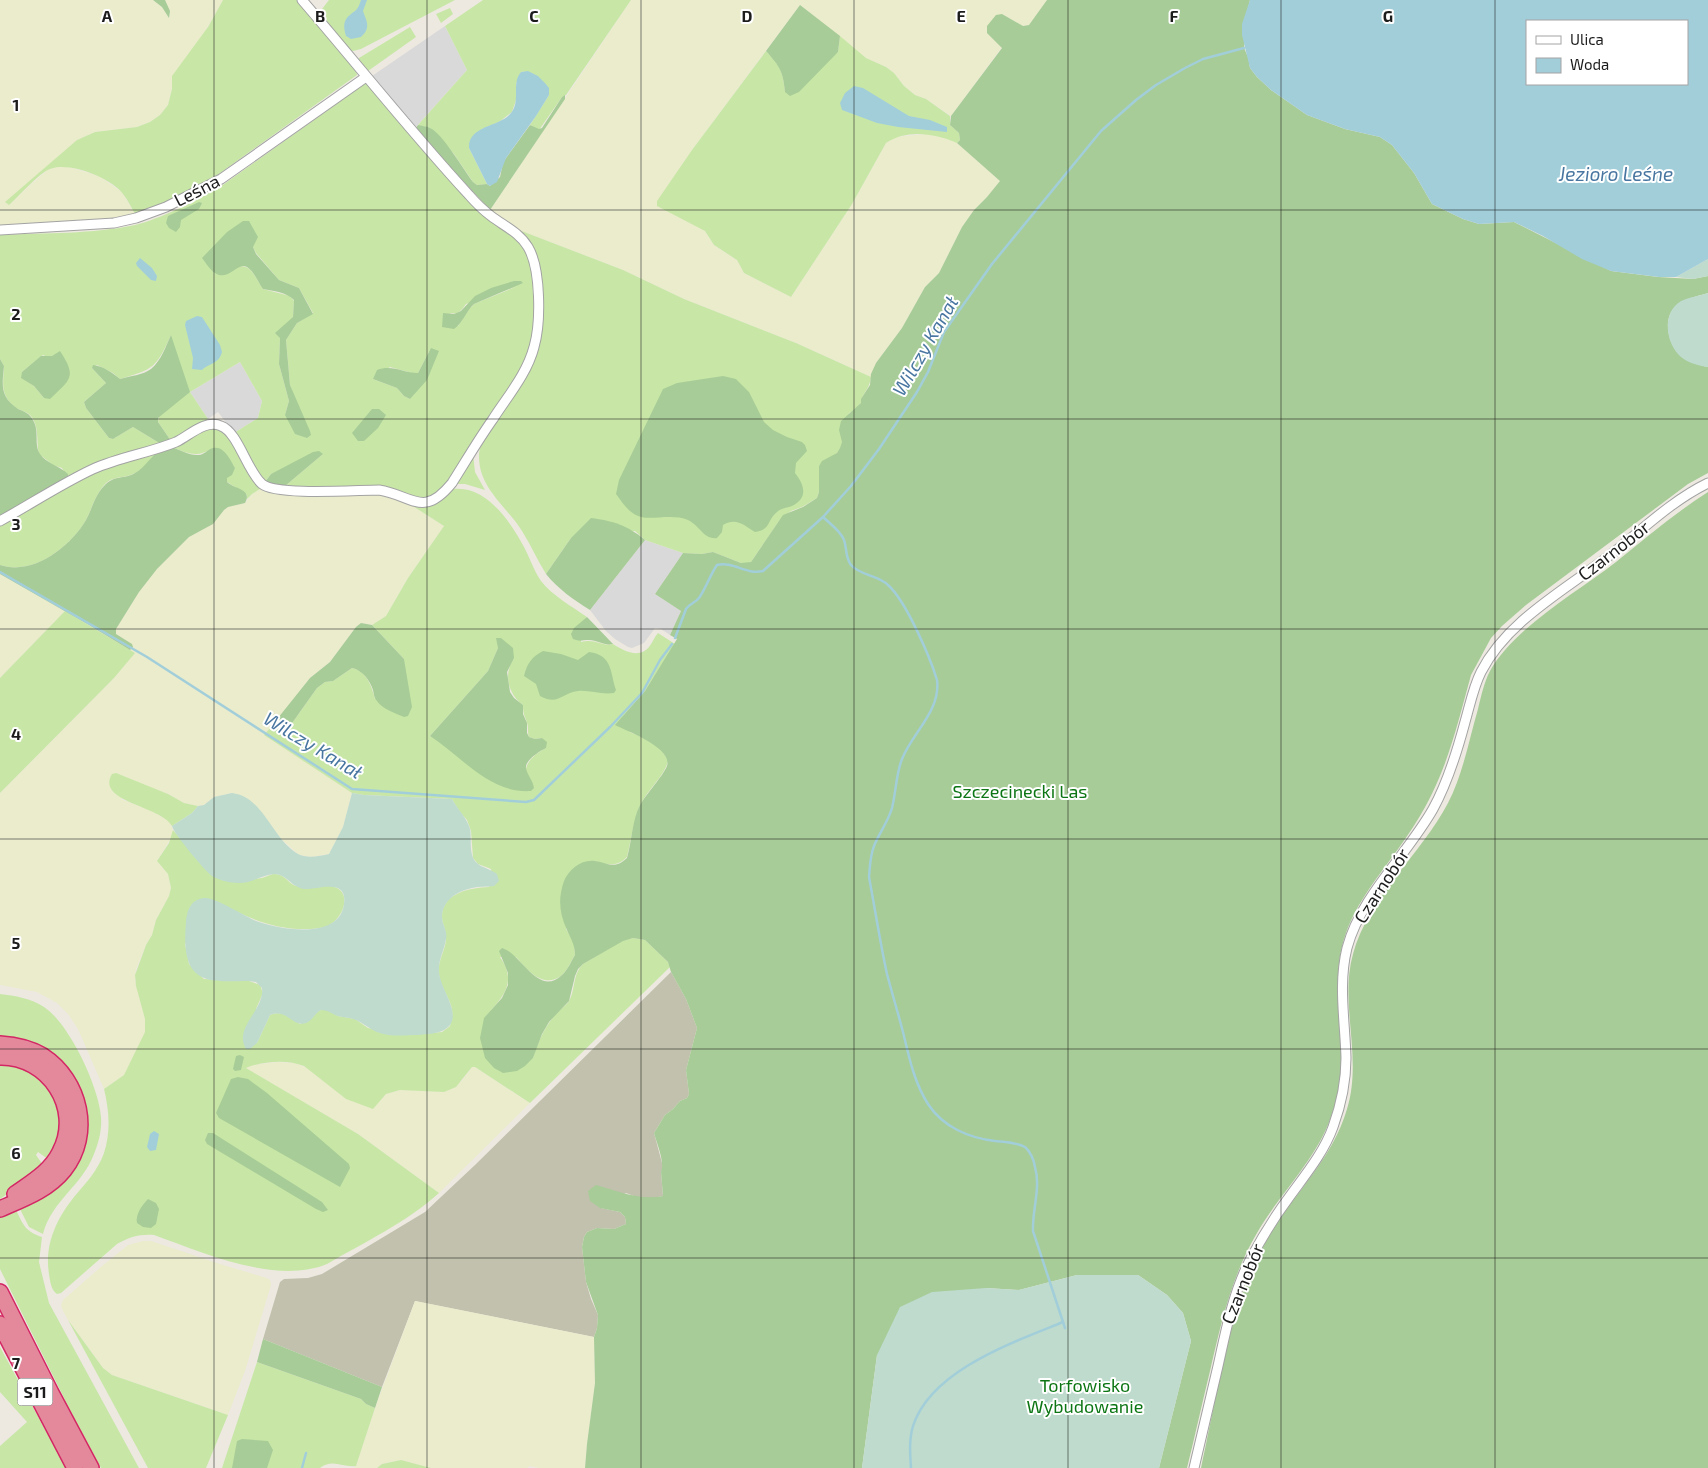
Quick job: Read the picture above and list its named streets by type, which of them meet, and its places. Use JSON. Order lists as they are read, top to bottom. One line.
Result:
{"streets":{"highway":["S11"],"street":["Leśna","Czarnobór"]},"water":["Jezioro Leśne","Wilczy Kanał"],"parks":["Szczecinecki Las","Torfowisko Wybudowanie"],"legend":["Ulica","Woda"],"grid":{"columns":["A","B","C","D","E","F","G"],"rows":["1","2","3","4","5","6","7"]}}
